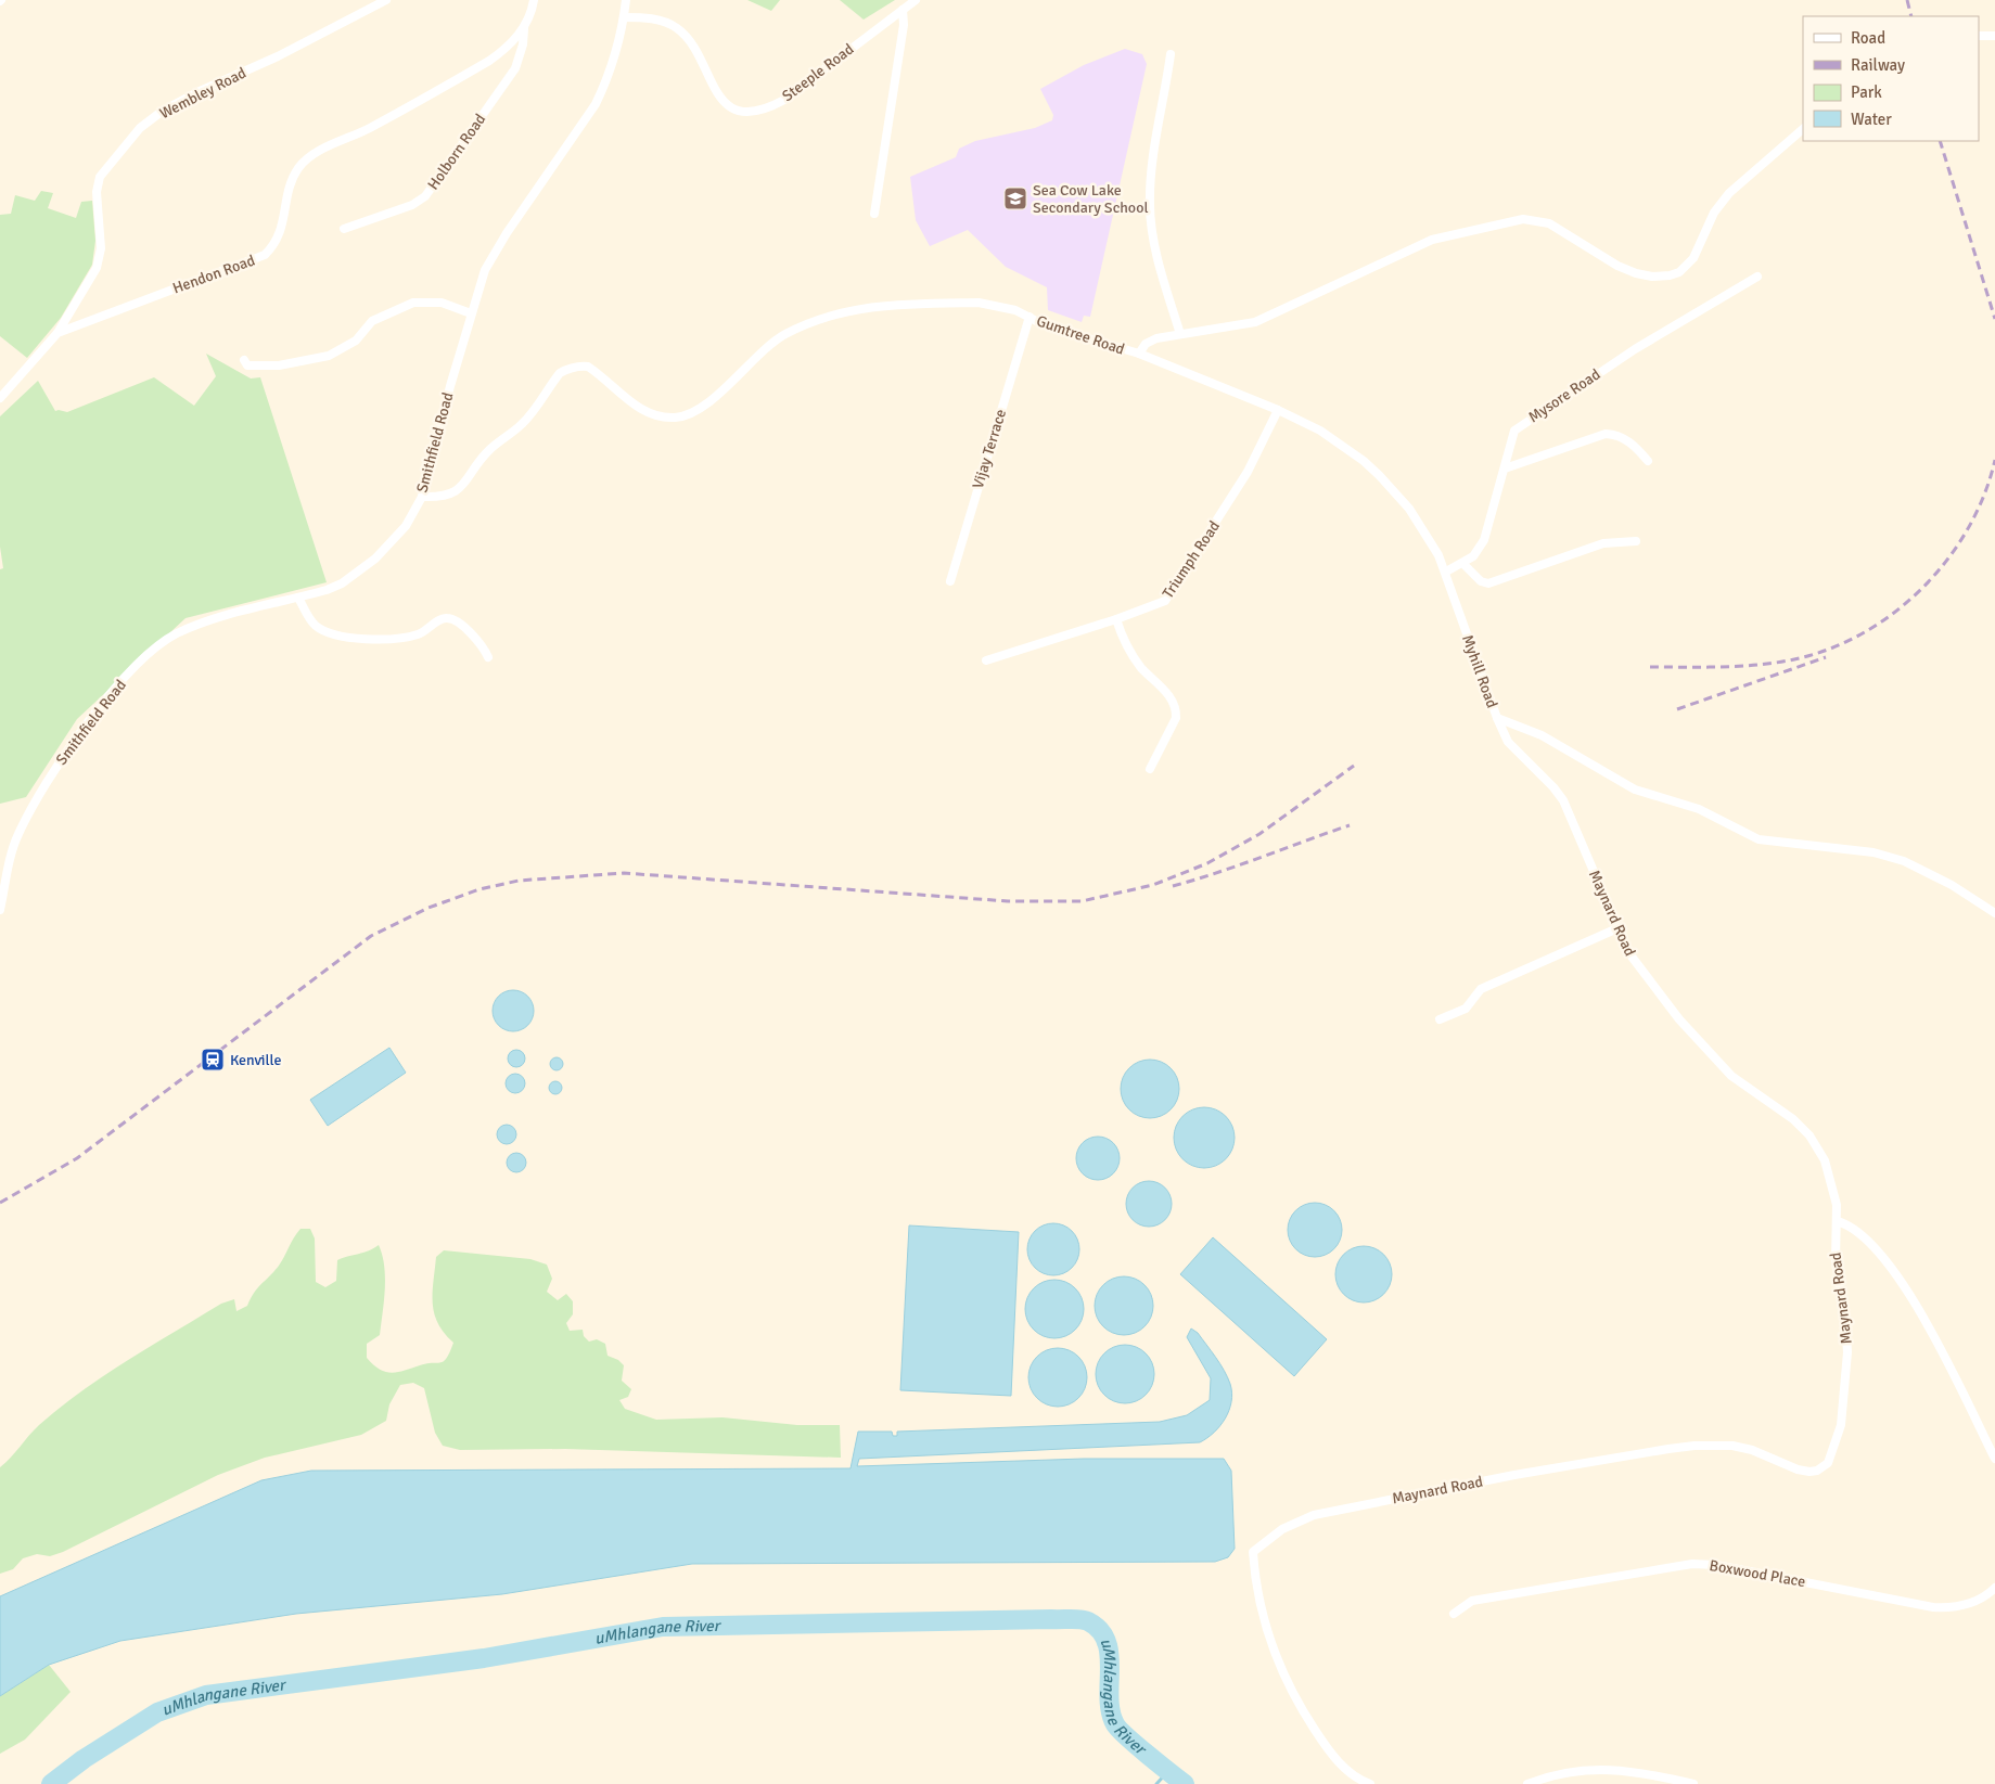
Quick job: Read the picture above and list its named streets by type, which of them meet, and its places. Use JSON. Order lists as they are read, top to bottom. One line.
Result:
{"streets":{"street":["Steeple Road","Wembley Road","Holborn Road","Hendon Road","Gumtree Road","Mysore Road","Smithfield Road","Vijay Terrace","Triumph Road","Myhill Road","Maynard Road","Boxwood Place"]},"crossings":[["Steeple Road","Smithfield Road"],["Wembley Road","Hendon Road"],["Holborn Road","Hendon Road"],["Gumtree Road","Smithfield Road"],["Gumtree Road","Vijay Terrace"],["Gumtree Road","Myhill Road"],["Mysore Road","Myhill Road"],["Triumph Road","Myhill Road"],["Myhill Road","Maynard Road"]],"water":["uMhlangane River"],"places":{"school or university":["Sea Cow Lake Secondary School"],"station":["Kenville"]},"legend":["Road","Railway","Park","Water"]}
